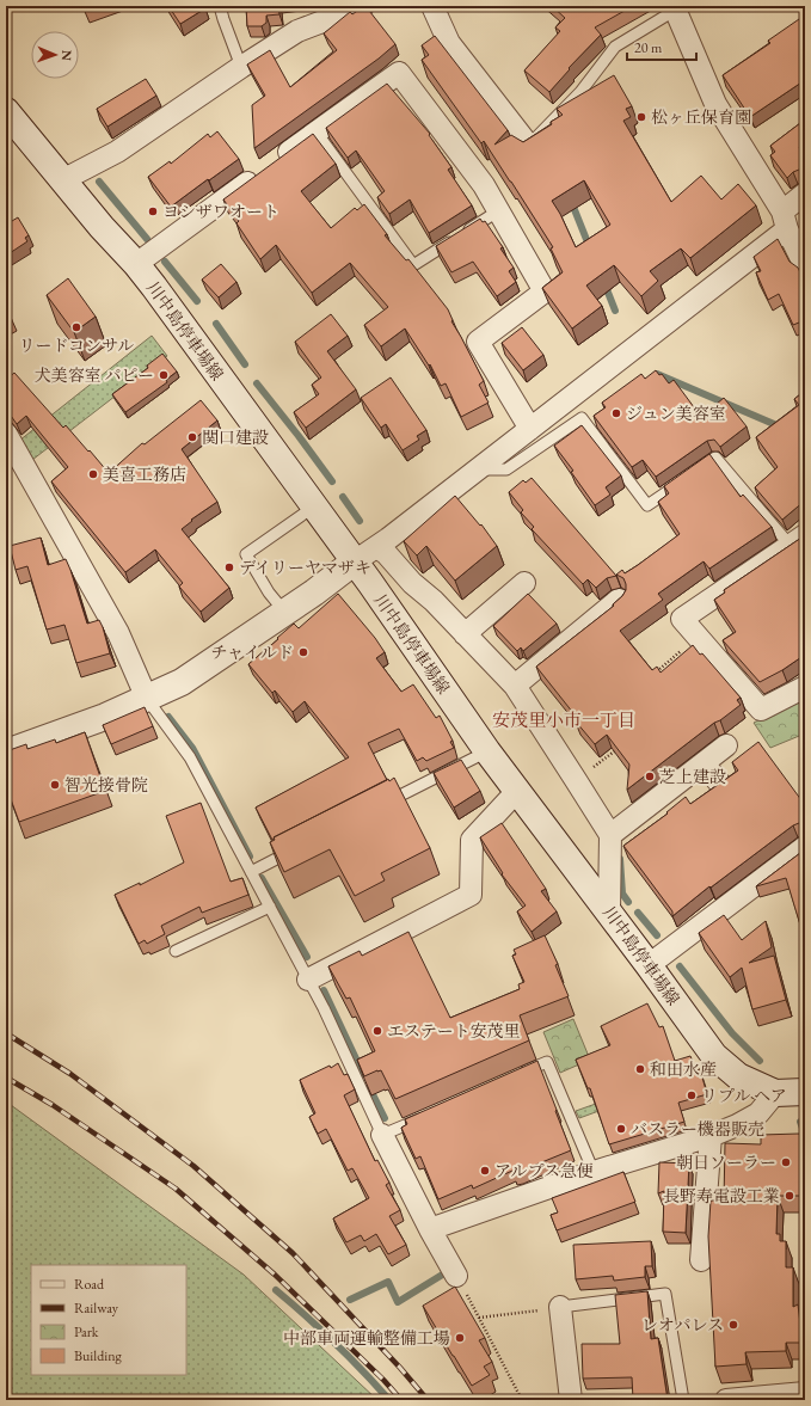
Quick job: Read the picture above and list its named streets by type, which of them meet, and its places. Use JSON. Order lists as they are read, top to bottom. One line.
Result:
{"streets":{"main road":["川中島停車場線"]},"districts":["安茂里小市一丁目"],"places":["松ヶ丘保育園","ヨシザワオート","リードコンサル","犬美容室 パピー","ジュン美容室","関口建設","美喜工務店","デイリーヤマザキ","チャイルド","芝上建設","智光接骨院","エステート安茂里","和田水産","リプル ヘア","バスラー機器販売","朝日ソーラー","アルプス急便","長野寿電設工業","レオパレス","中部車両運輸整備工場"],"legend":["Road","Railway","Park","Building"],"scale_bar":"20 m","north":"right"}
